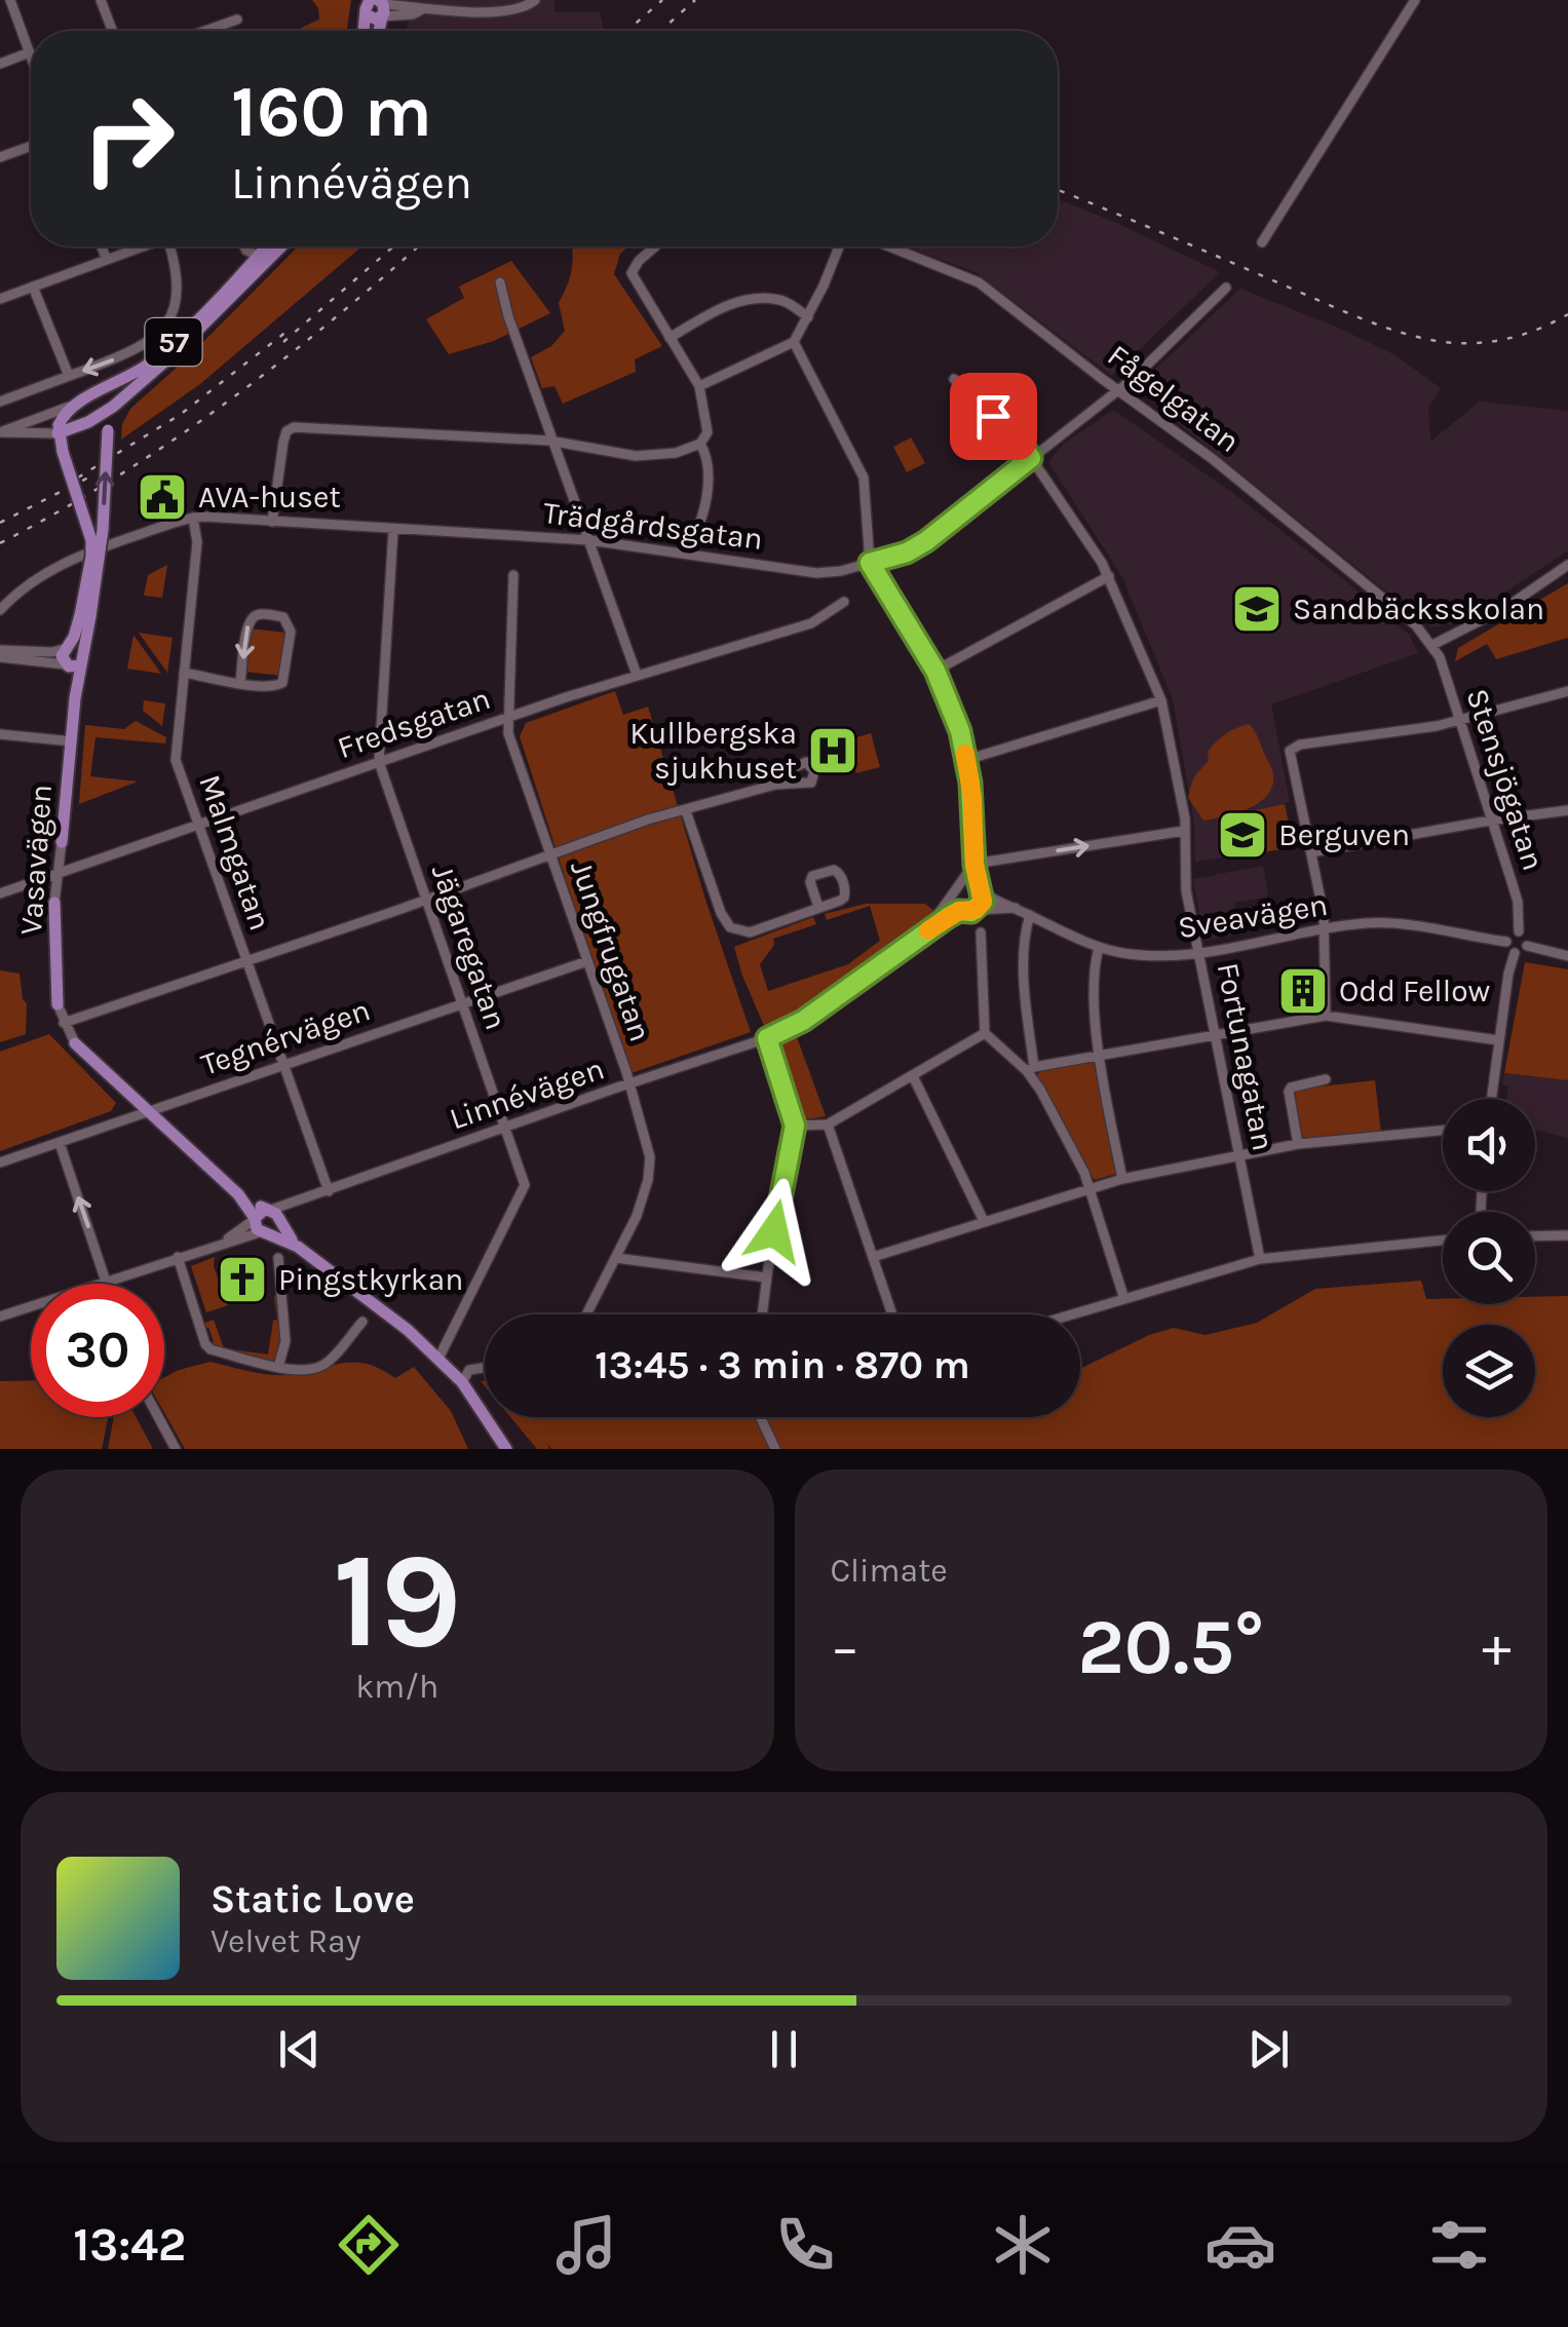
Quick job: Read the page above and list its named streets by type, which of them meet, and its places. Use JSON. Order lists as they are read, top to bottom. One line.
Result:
{"streets":{"main road":["57","Vasavägen"],"street":["Fågelgatan","Trädgårdsgatan","Fredsgatan","Stensjögatan","Malmgatan","Sveavägen","Jägaregatan","Jungfrugatan","Tegnérvägen","Fortunagatan","Linnévägen"]},"crossings":[["Fågelgatan","Trädgårdsgatan"],["Fågelgatan","Stensjögatan"],["Trädgårdsgatan","Malmgatan"],["Trädgårdsgatan","Jägaregatan"],["Trädgårdsgatan","Fortunagatan"],["Fredsgatan","Malmgatan"],["Fredsgatan","Vasavägen"],["Fredsgatan","Jägaregatan"],["Fredsgatan","Jungfrugatan"],["Stensjögatan","Sveavägen"],["Malmgatan","Tegnérvägen"],["Malmgatan","Linnévägen"],["Sveavägen","Fortunagatan"],["Sveavägen","Linnévägen"],["Jägaregatan","Tegnérvägen"],["Jägaregatan","Linnévägen"],["Jungfrugatan","Tegnérvägen"],["Jungfrugatan","Linnévägen"]],"places":{"public building":["AVA-huset"],"school or university":["Sandbäcksskolan","Berguven"],"hospital":["Kullbergska sjukhuset"],"building":["Odd Fellow"],"church":["Pingstkyrkan"]},"page":{"turn":["160 m","Linnévägen"],"limit":"30","trip":"13:45 · 3 min · 870 m","tile":[["19","km/h"],"Climate"],"heat":["−","20.5°","+"],"song":["Static Love","Velvet Ray"],"tabs":"13:42"}}
